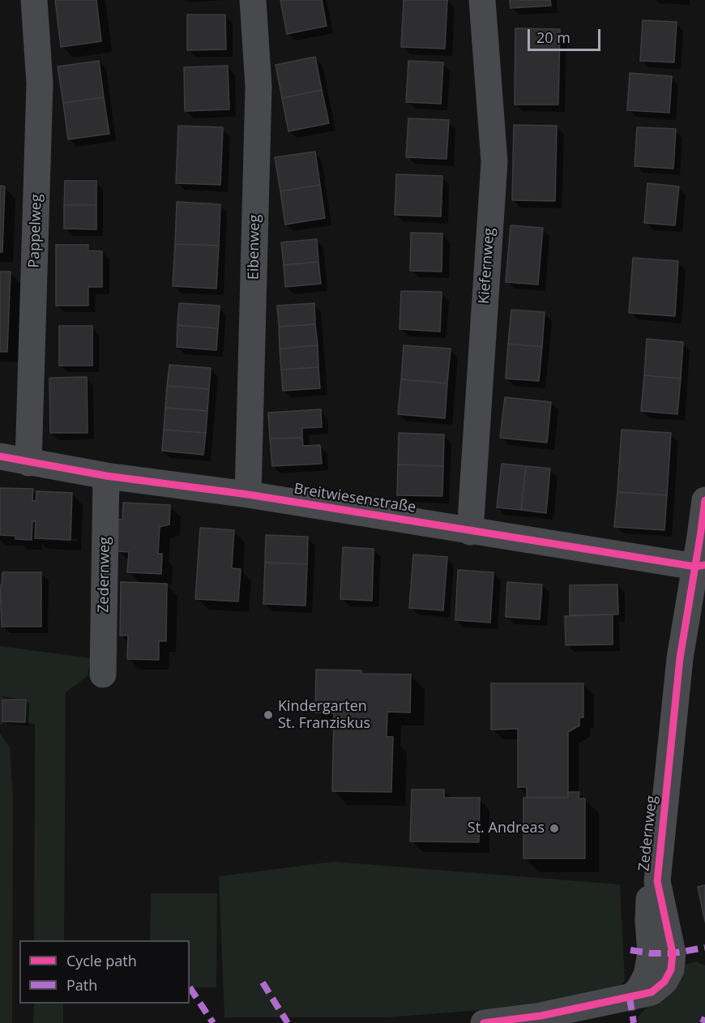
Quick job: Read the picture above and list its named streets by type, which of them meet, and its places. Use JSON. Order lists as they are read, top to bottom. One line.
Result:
{"streets":{"street":["Pappelweg","Eibenweg","Kiefernweg","Breitwiesenstraße","Zedernweg"]},"crossings":[["Pappelweg","Breitwiesenstraße"],["Eibenweg","Breitwiesenstraße"],["Kiefernweg","Breitwiesenstraße"],["Breitwiesenstraße","Zedernweg"]],"places":["Kindergarten St. Franziskus","St. Andreas"],"legend":["Cycle path","Path"],"scale_bar":"20 m"}
